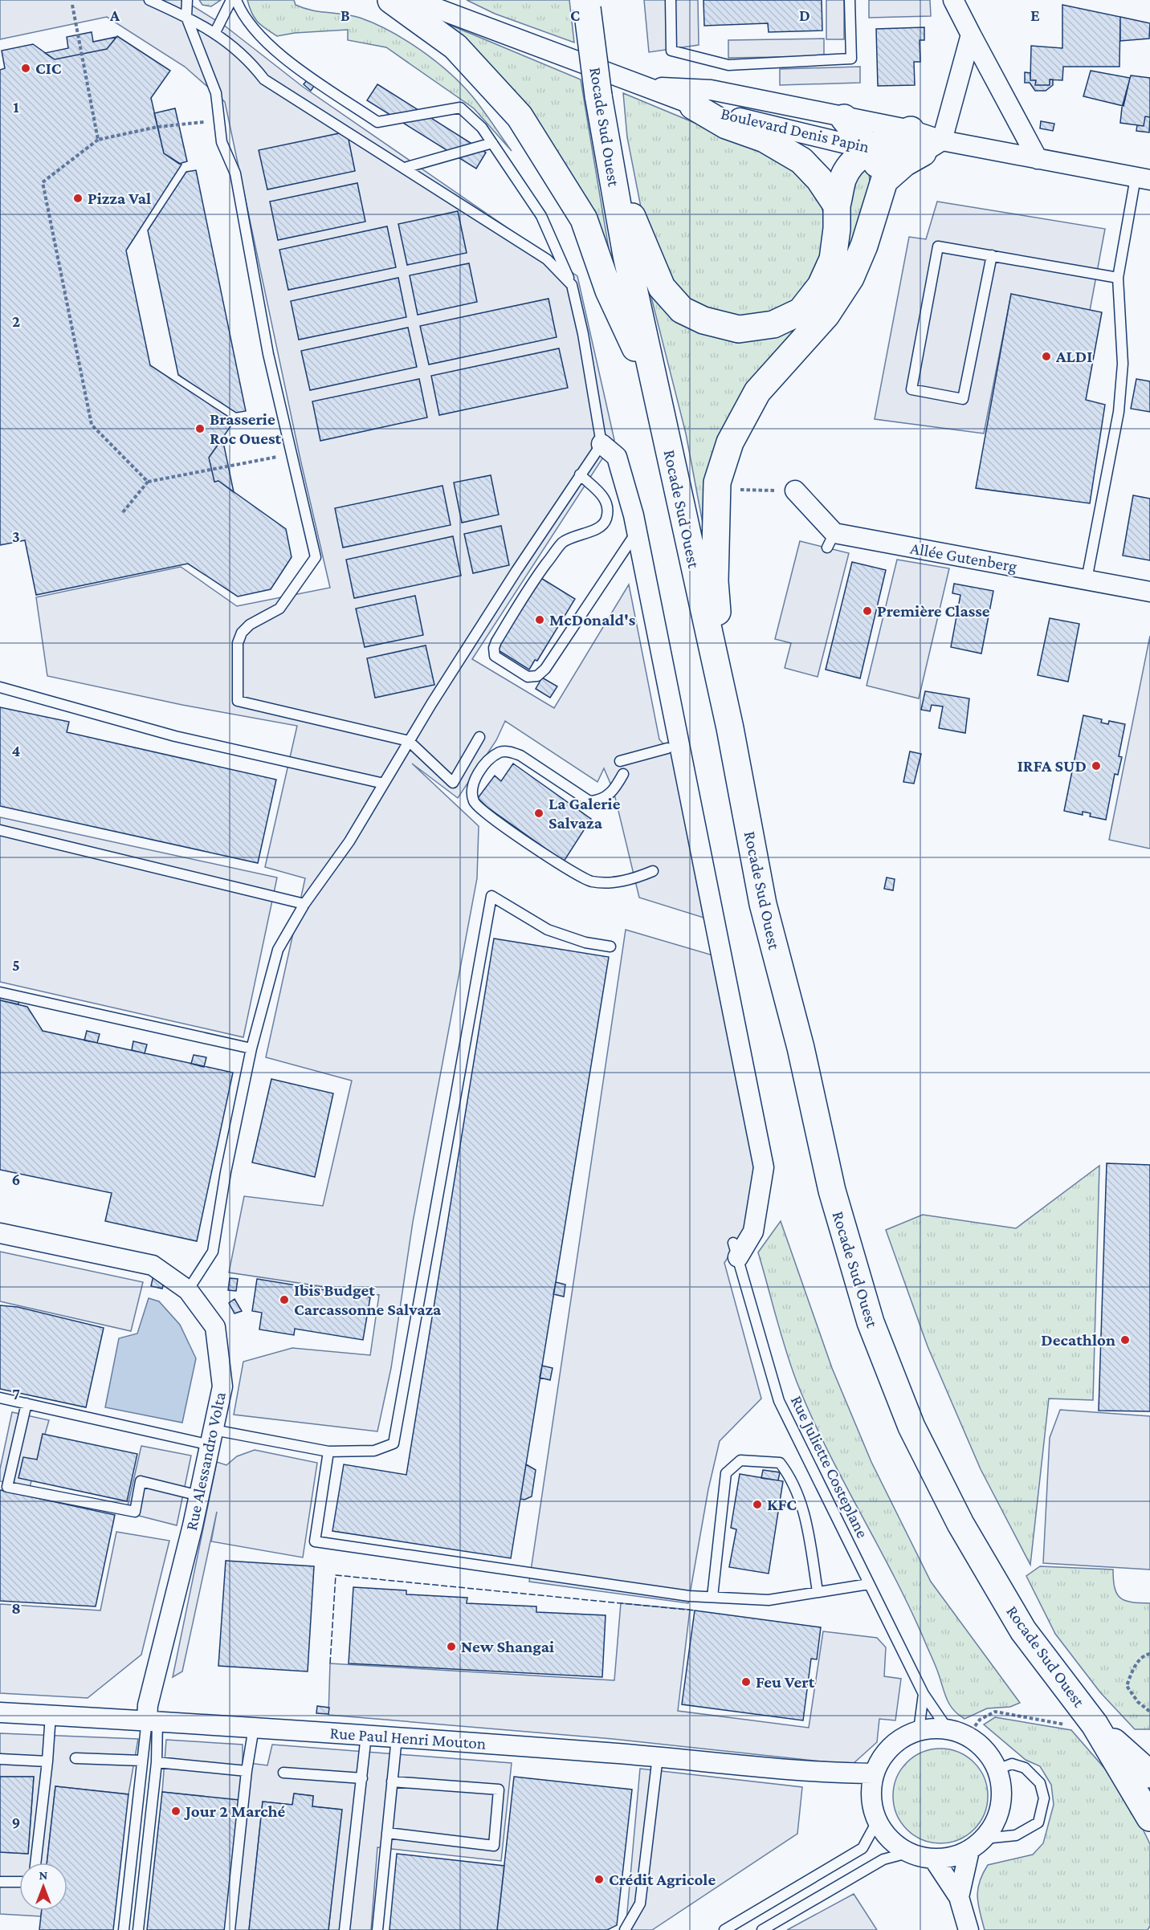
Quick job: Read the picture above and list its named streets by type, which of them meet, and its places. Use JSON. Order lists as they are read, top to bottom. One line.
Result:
{"streets":{"main road":["Rocade Sud Ouest"],"street":["Boulevard Denis Papin","Allée Gutenberg","Rue Alessandro Volta","Rue Paul Henri Mouton"],"lane":["Rue Juliette Costeplane"]},"crossings":[["Rue Alessandro Volta","Rue Paul Henri Mouton"],["Rue Juliette Costeplane","Rue Paul Henri Mouton"]],"places":["CIC","Pizza Val","ALDI","Brasserie Roc Ouest","Première Classe","McDonald's","IRFA SUD","La Galerie Salvaza","Ibis Budget Carcassonne Salvaza","Decathlon","KFC","New Shangai","Feu Vert","Jour 2 Marché","Crédit Agricole"],"north":"top","grid":{"columns":["A","B","C","D","E"],"rows":["1","2","3","4","5","6","7","8","9"]}}
